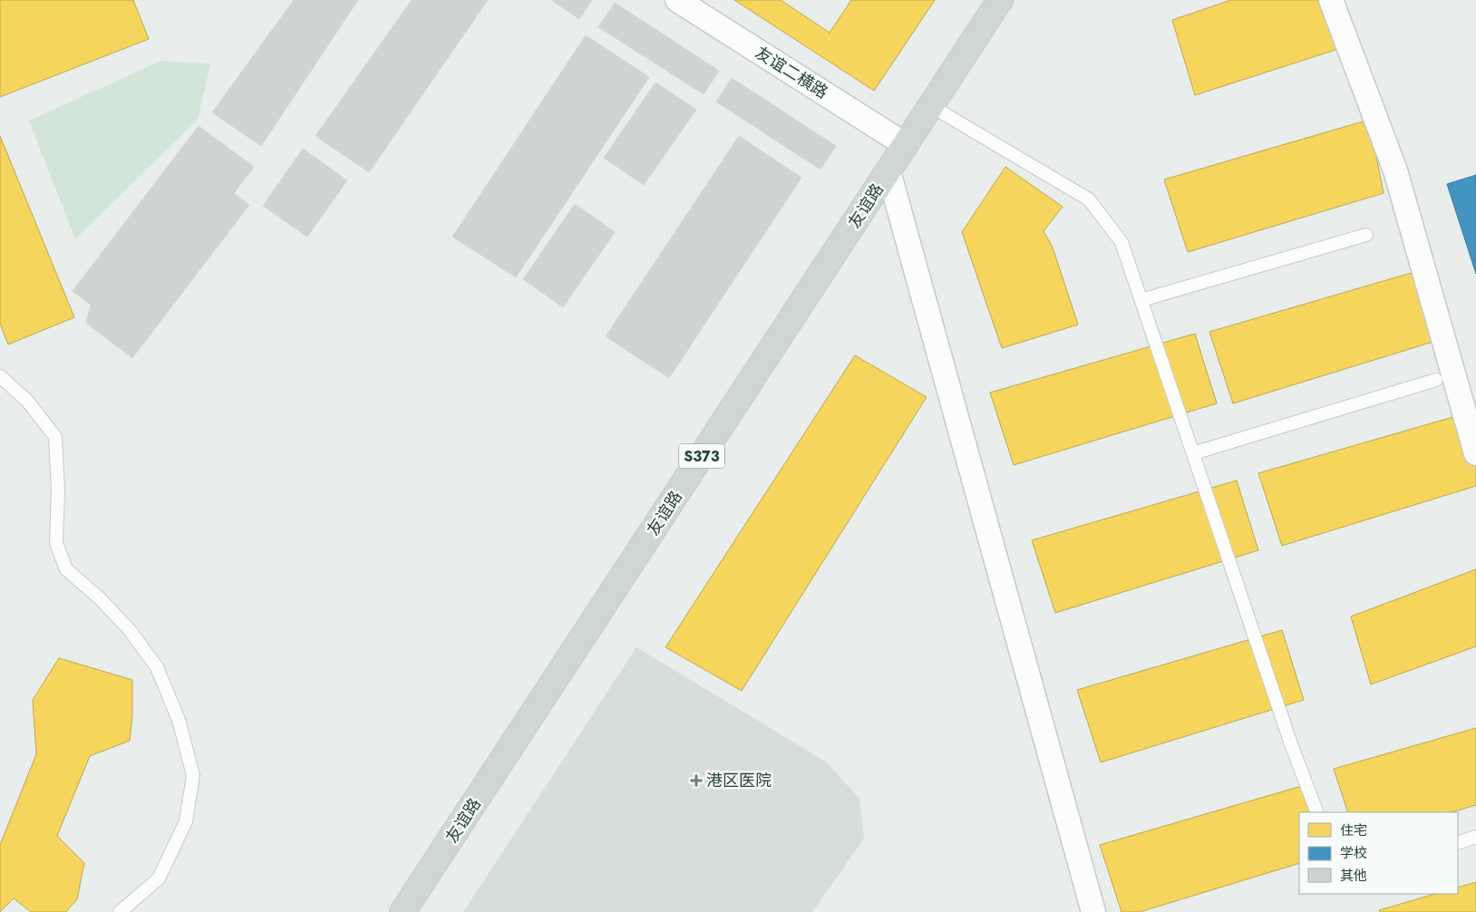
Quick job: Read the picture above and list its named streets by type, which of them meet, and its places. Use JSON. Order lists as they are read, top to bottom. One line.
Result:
{"streets":{"main road":["友谊路","S373"],"street":["友谊二横路"]},"crossings":[["友谊二横路","友谊路"]],"places":{"health":["港区医院"]},"legend":["住宅","学校","其他"]}
